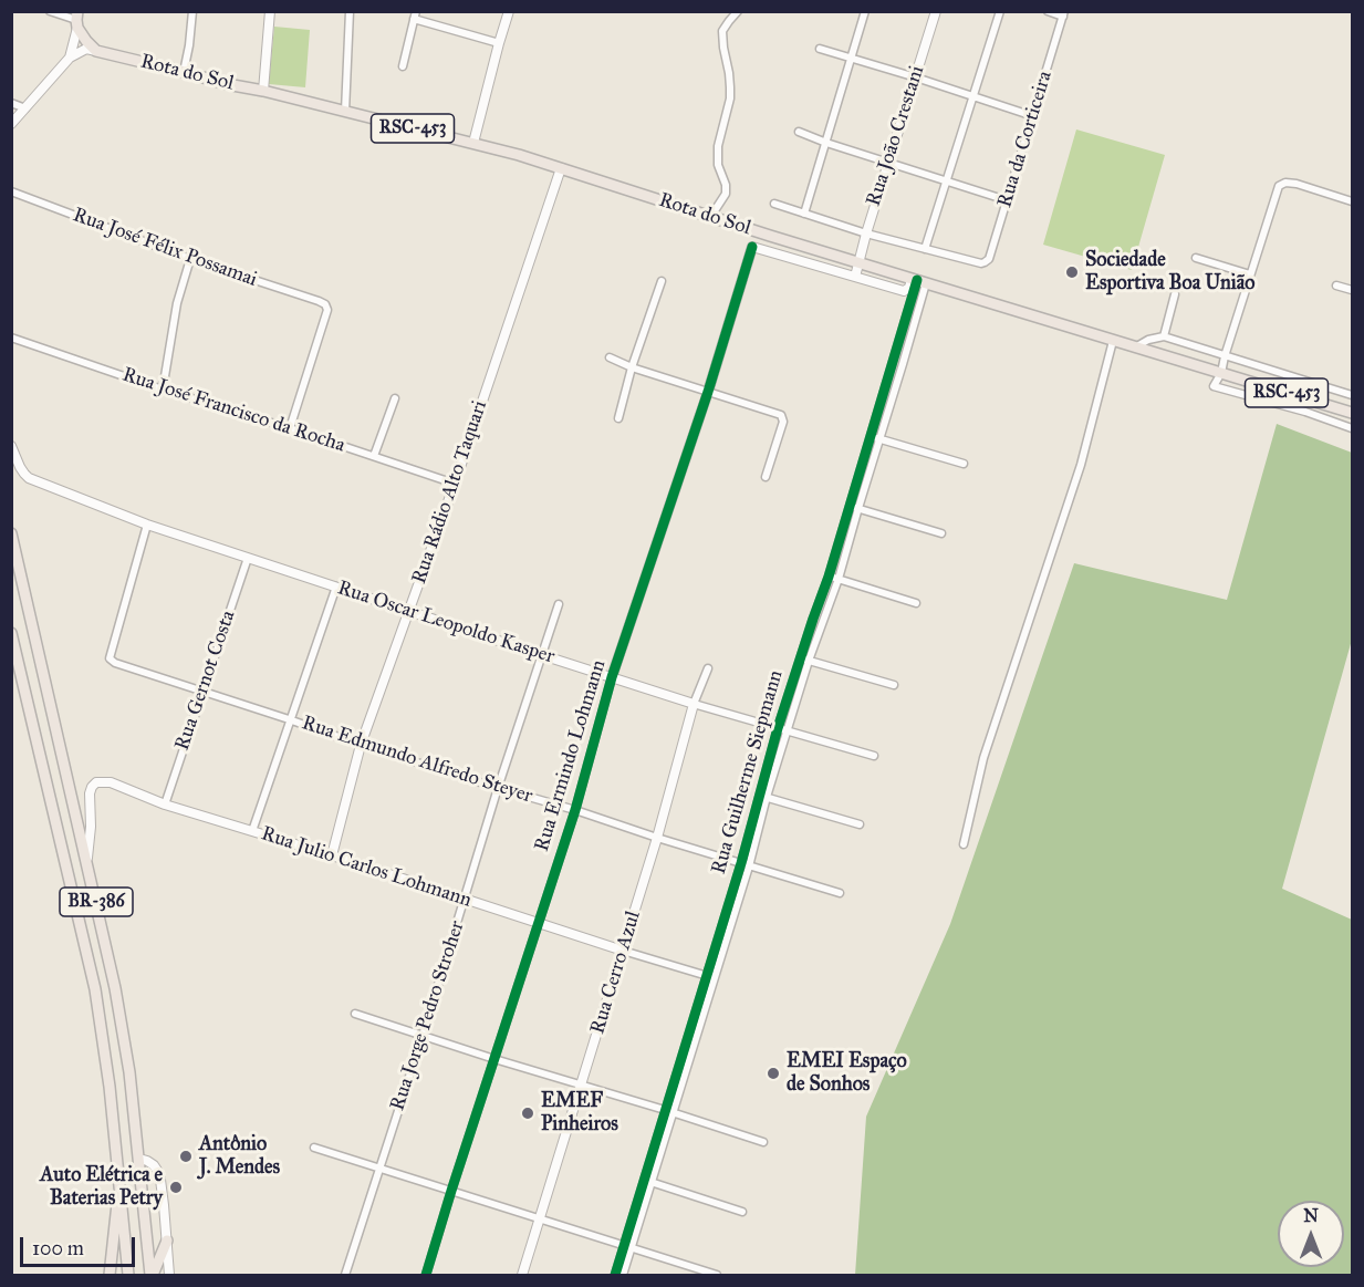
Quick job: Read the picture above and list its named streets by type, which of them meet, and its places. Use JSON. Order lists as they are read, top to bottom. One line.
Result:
{"streets":{"highway":["Rota do Sol","RSC-453","BR-386"],"street":["Rua João Crestani","Rua da Corticeira","Rua José Félix Possamai","Rua José Francisco da Rocha","Rua Rádio Alto Taquari","Rua Oscar Leopoldo Kasper","Rua Gernot Costa","Rua Ermindo Lohmann","Rua Edmundo Alfredo Steyer","Rua Guilherme Siepmann","Rua Julio Carlos Lohmann","Rua Cerro Azul","Rua Jorge Pedro Stroher"]},"crossings":[["Rota do Sol","Rua João Crestani"],["Rota do Sol","Rua Rádio Alto Taquari"],["Rota do Sol","Rua Guilherme Siepmann"],["Rua José Félix Possamai","Rua José Francisco da Rocha"],["Rua José Francisco da Rocha","Rua Rádio Alto Taquari"],["Rua Rádio Alto Taquari","Rua Oscar Leopoldo Kasper"],["Rua Rádio Alto Taquari","Rua Edmundo Alfredo Steyer"],["Rua Rádio Alto Taquari","Rua Julio Carlos Lohmann"],["Rua Oscar Leopoldo Kasper","Rua Gernot Costa"],["Rua Oscar Leopoldo Kasper","Rua Ermindo Lohmann"],["Rua Oscar Leopoldo Kasper","Rua Edmundo Alfredo Steyer"],["Rua Oscar Leopoldo Kasper","Rua Guilherme Siepmann"],["Rua Oscar Leopoldo Kasper","Rua Cerro Azul"],["Rua Oscar Leopoldo Kasper","Rua Jorge Pedro Stroher"],["Rua Gernot Costa","Rua Edmundo Alfredo Steyer"],["Rua Gernot Costa","Rua Julio Carlos Lohmann"],["Rua Ermindo Lohmann","Rua Edmundo Alfredo Steyer"],["Rua Ermindo Lohmann","Rua Julio Carlos Lohmann"],["Rua Edmundo Alfredo Steyer","Rua Guilherme Siepmann"],["Rua Edmundo Alfredo Steyer","Rua Cerro Azul"],["Rua Edmundo Alfredo Steyer","Rua Jorge Pedro Stroher"],["Rua Guilherme Siepmann","Rua Julio Carlos Lohmann"],["Rua Julio Carlos Lohmann","BR-386"],["Rua Julio Carlos Lohmann","Rua Cerro Azul"],["Rua Julio Carlos Lohmann","Rua Jorge Pedro Stroher"]],"places":["Sociedade Esportiva Boa União","EMEI Espaço de Sonhos","EMEF Pinheiros","Antônio J. Mendes","Auto Elétrica e Baterias Petry"],"scale_bar":"100 m","north":"top"}
